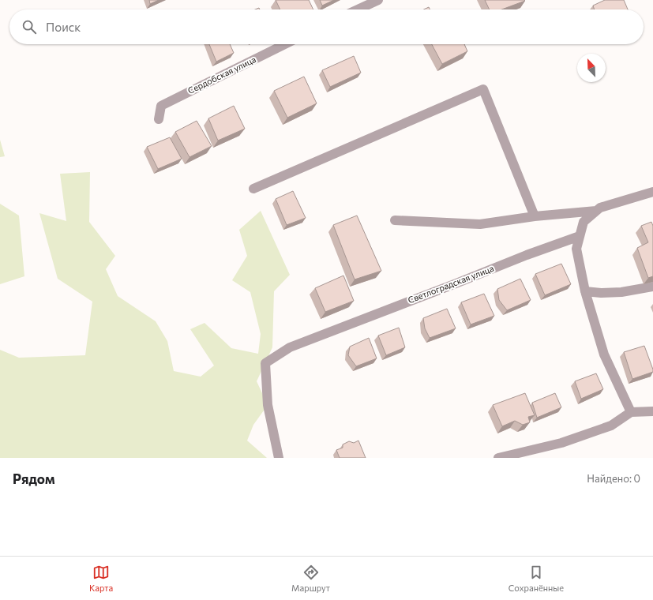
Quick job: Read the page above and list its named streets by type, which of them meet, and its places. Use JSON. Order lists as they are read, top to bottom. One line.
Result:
{"streets":{"street":["Сердобская улица","Светлоградская улица"]},"north":"top left","page":{"search":"Поиск","heading":["Рядом","Найдено: 0"],"nav":["Карта","Маршрут","Сохранённые"]}}
